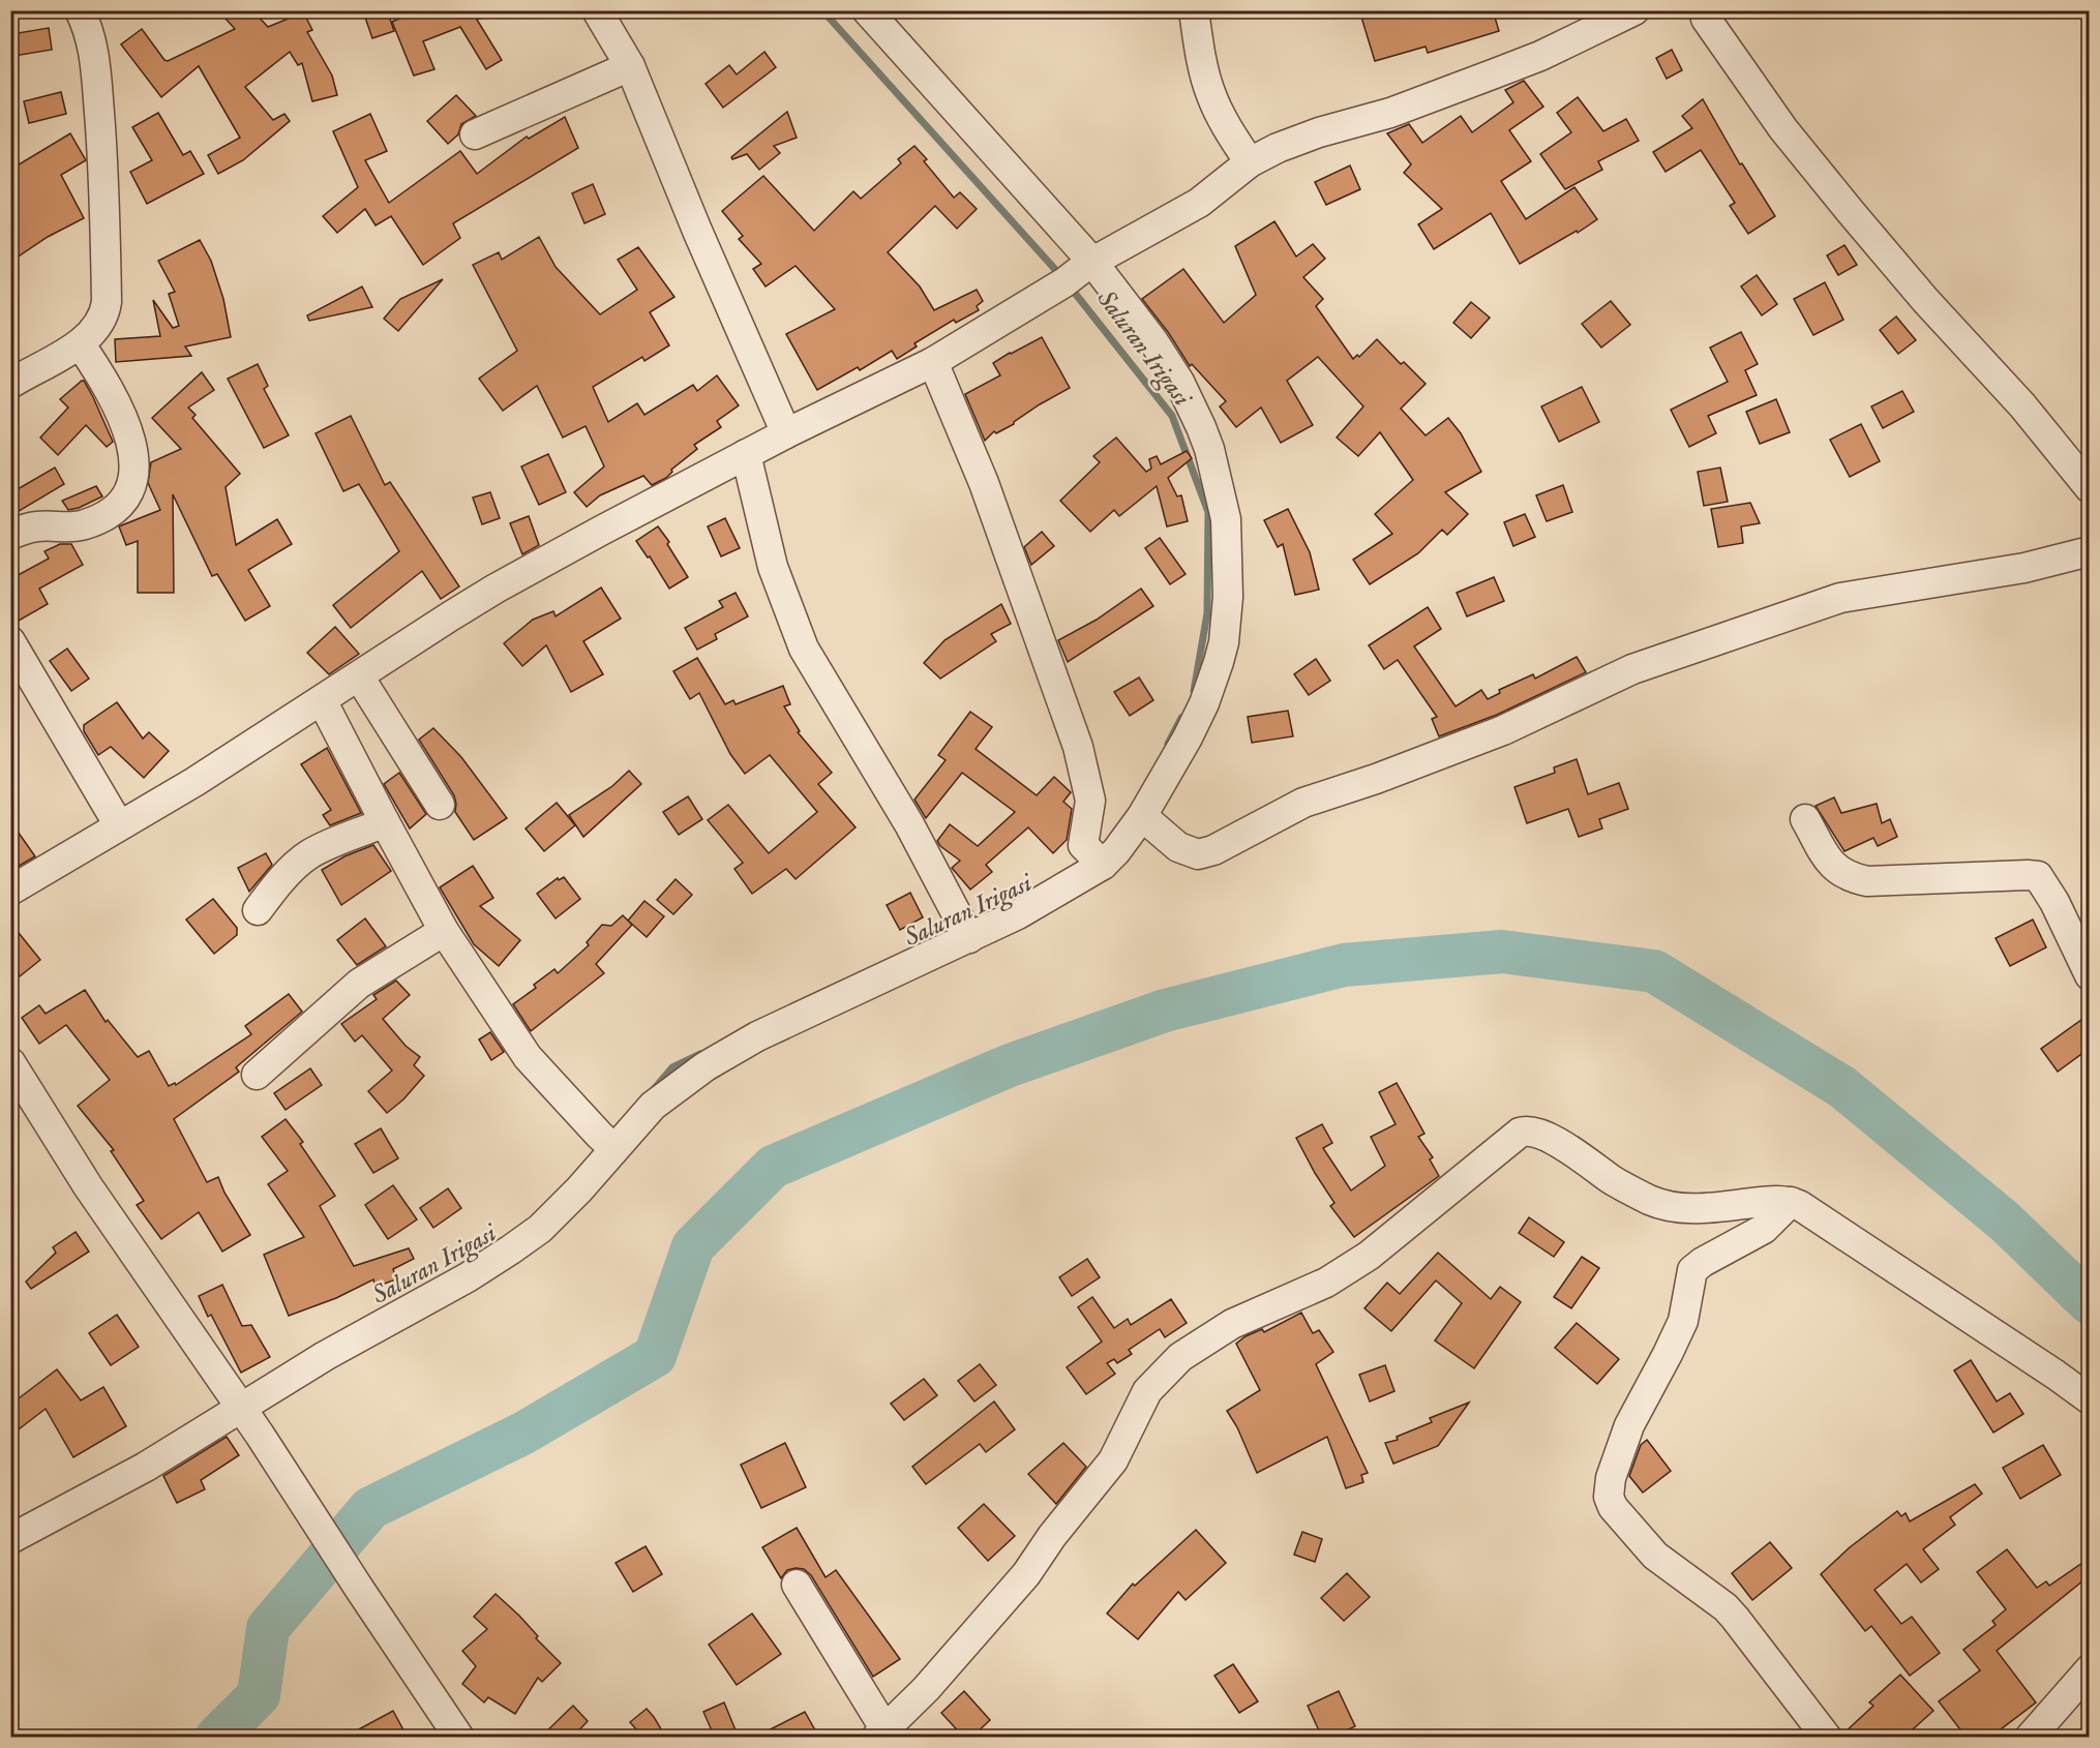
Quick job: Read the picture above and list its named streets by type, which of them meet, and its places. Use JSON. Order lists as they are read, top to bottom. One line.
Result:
{"water":["Saluran Irigasi"]}
